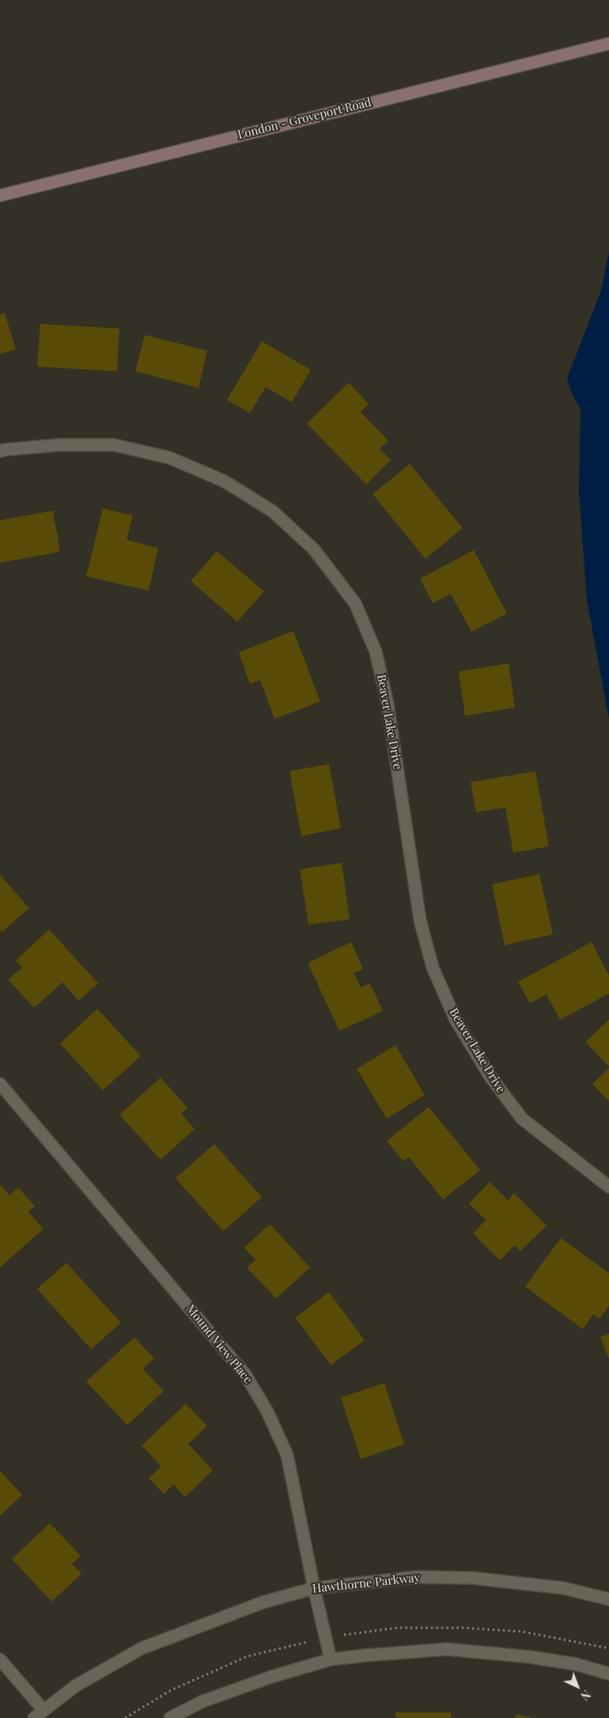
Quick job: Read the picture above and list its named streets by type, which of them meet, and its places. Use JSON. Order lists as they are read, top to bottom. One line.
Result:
{"streets":{"main road":["London - Groveport Road"],"street":["Beaver Lake Drive","Mound View Place","Hawthorne Parkway"]},"crossings":[["Mound View Place","Hawthorne Parkway"]],"north":"bottom right"}
